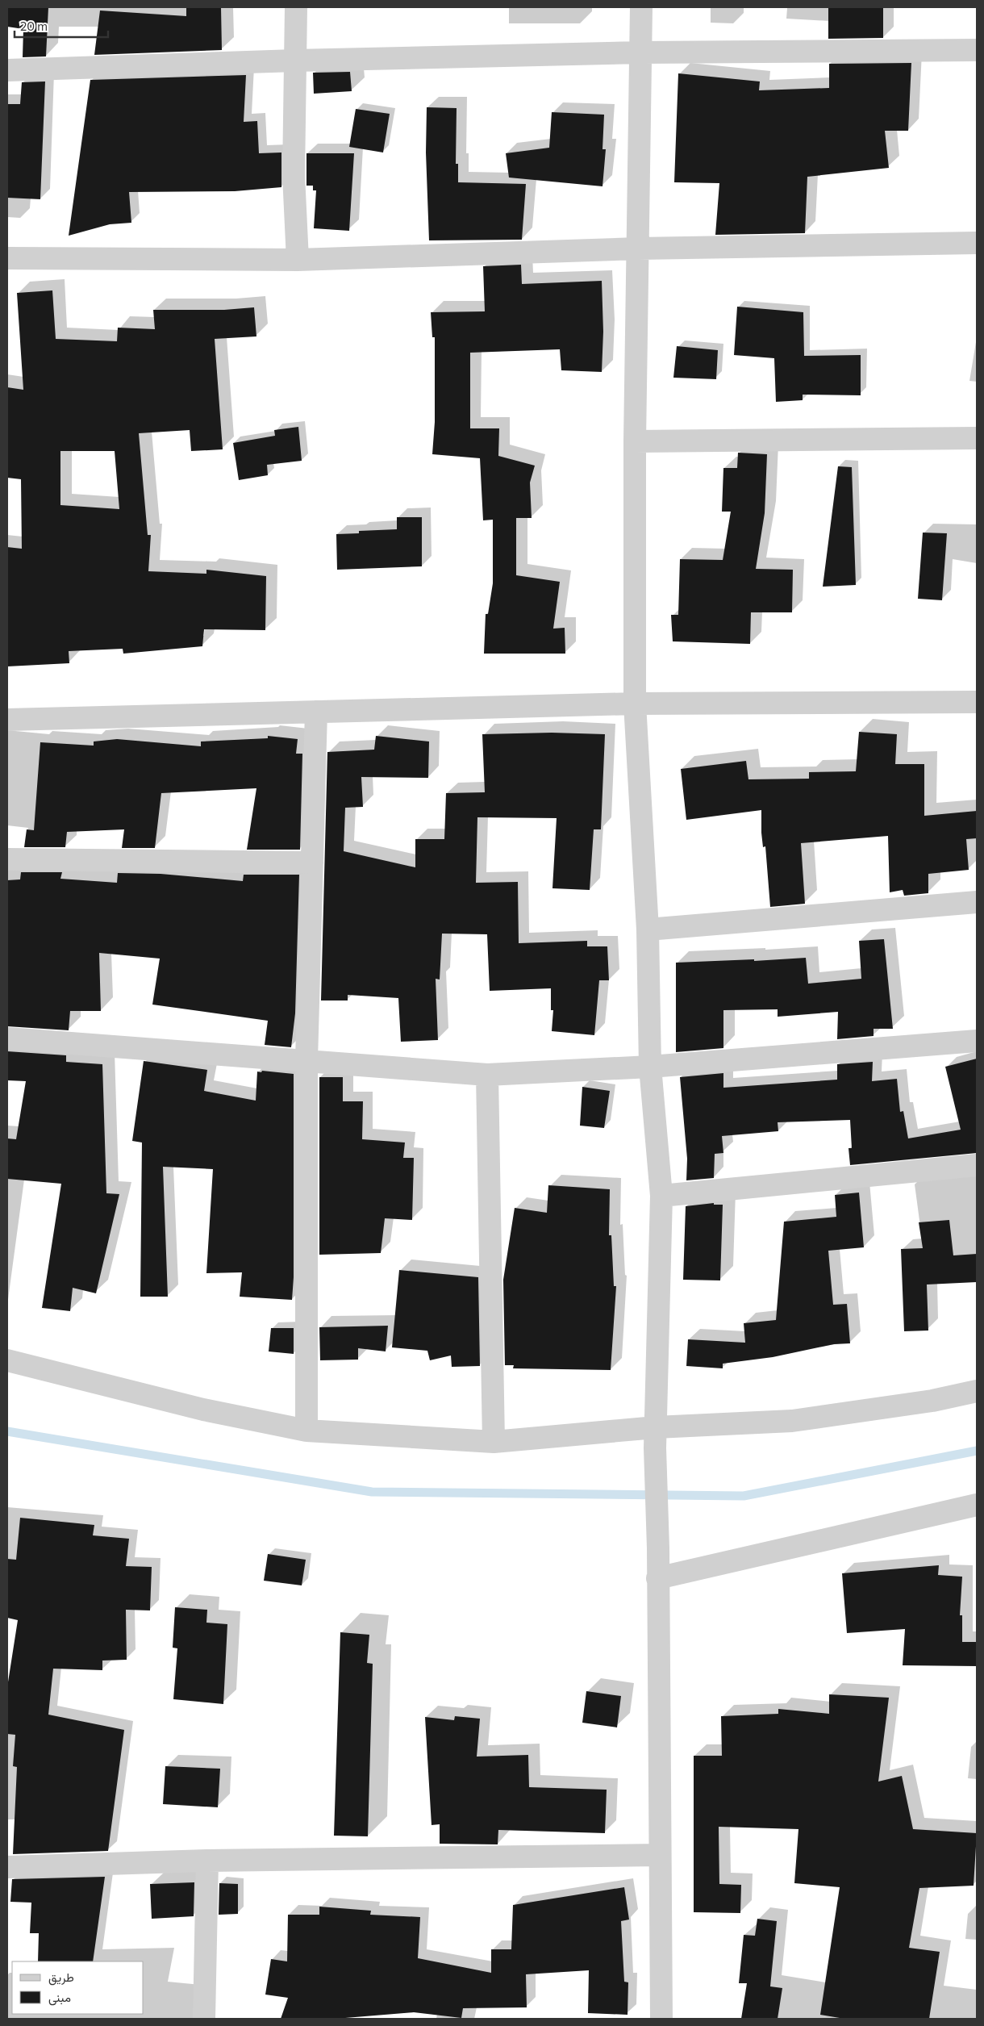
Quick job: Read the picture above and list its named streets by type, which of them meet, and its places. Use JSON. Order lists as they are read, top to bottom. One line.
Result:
{"legend":["طريق","مبنى"],"scale_bar":"20 m"}
